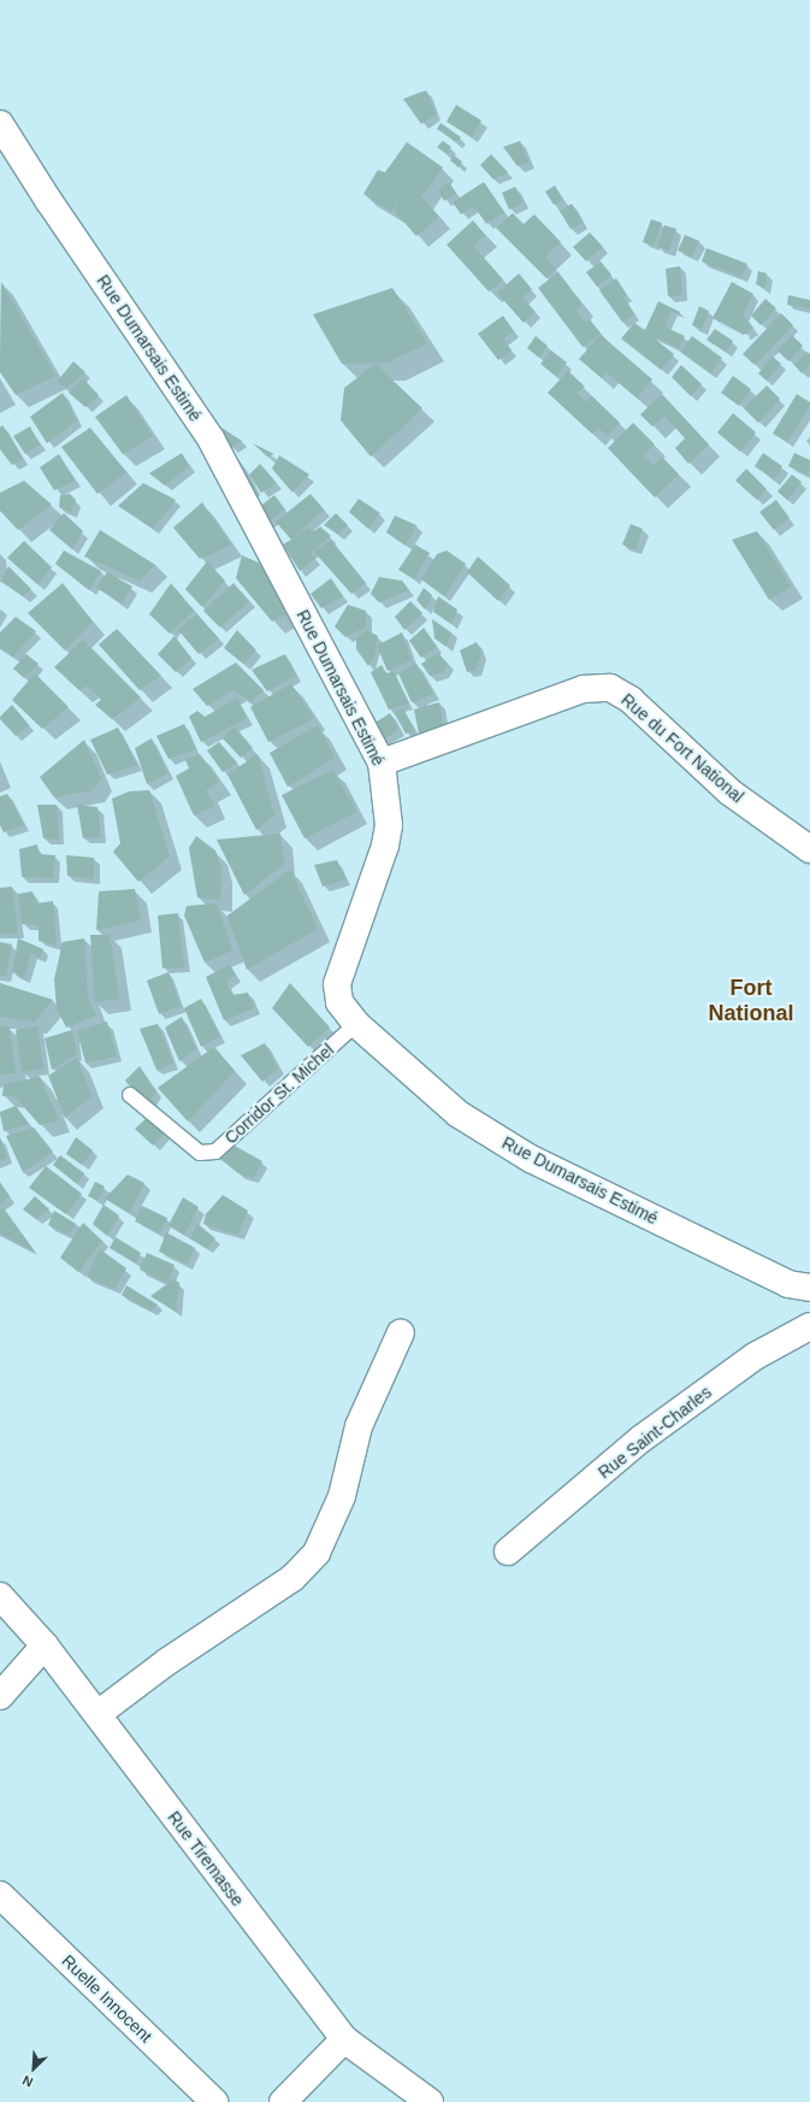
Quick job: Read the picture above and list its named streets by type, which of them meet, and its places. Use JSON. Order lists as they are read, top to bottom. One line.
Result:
{"streets":{"street":["Rue Dumarsais Estimé","Rue du Fort National","Rue Saint-Charles","Rue Tiremasse","Ruelle Innocent"],"lane":["Corridor St. Michel"]},"crossings":[["Rue Dumarsais Estimé","Rue du Fort National"],["Rue Dumarsais Estimé","Corridor St. Michel"]],"districts":["Fort National"],"north":"bottom left"}
